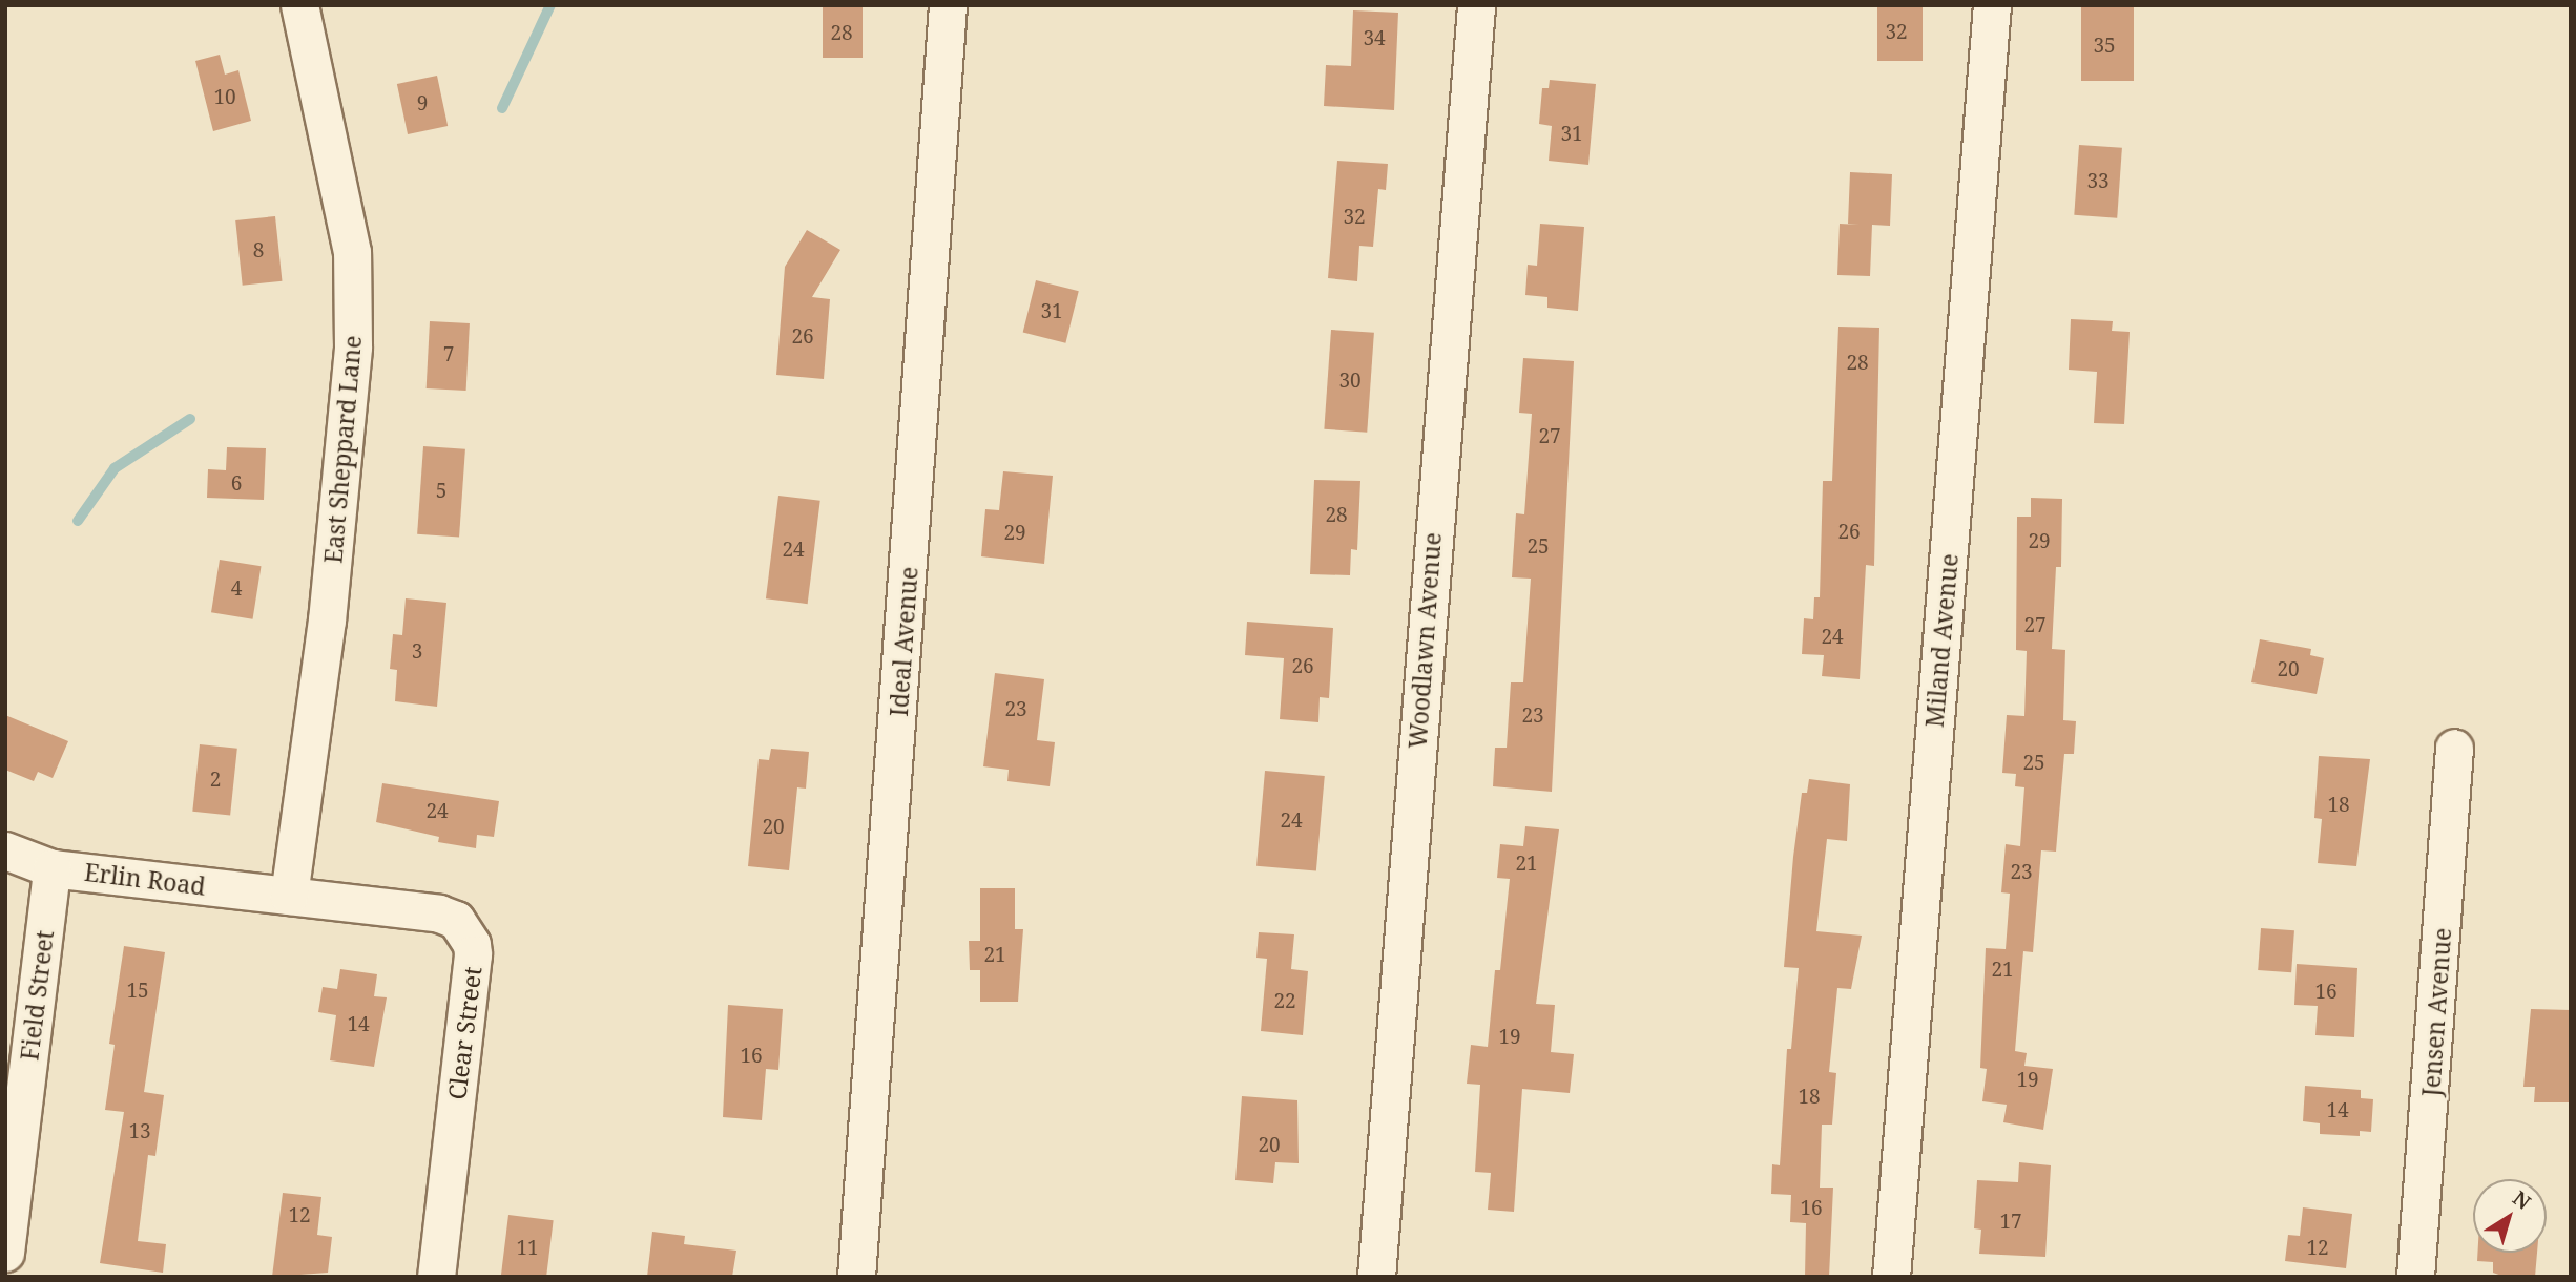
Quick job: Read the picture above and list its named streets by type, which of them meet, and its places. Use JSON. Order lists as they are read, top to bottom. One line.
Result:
{"streets":{"street":["East Sheppard Lane","Woodlawn Avenue","Miland Avenue","Ideal Avenue","Erlin Road","Field Street","Jensen Avenue","Clear Street"]},"crossings":[["East Sheppard Lane","Erlin Road"],["East Sheppard Lane","Clear Street"],["Erlin Road","Field Street"],["Erlin Road","Clear Street"]],"house_numbers":["32","28","34","35","10","9","31","33","32","8","31","26","7","28","30","27","6","5","28","26","29","29","25","24","4","27","24","3","26","20","23","23","25","2","18","24","24","20","21","23","21","21","15","16","22","14","19","16","19","18","14","13","20","16","12","17","11","12"],"north":"top right"}
